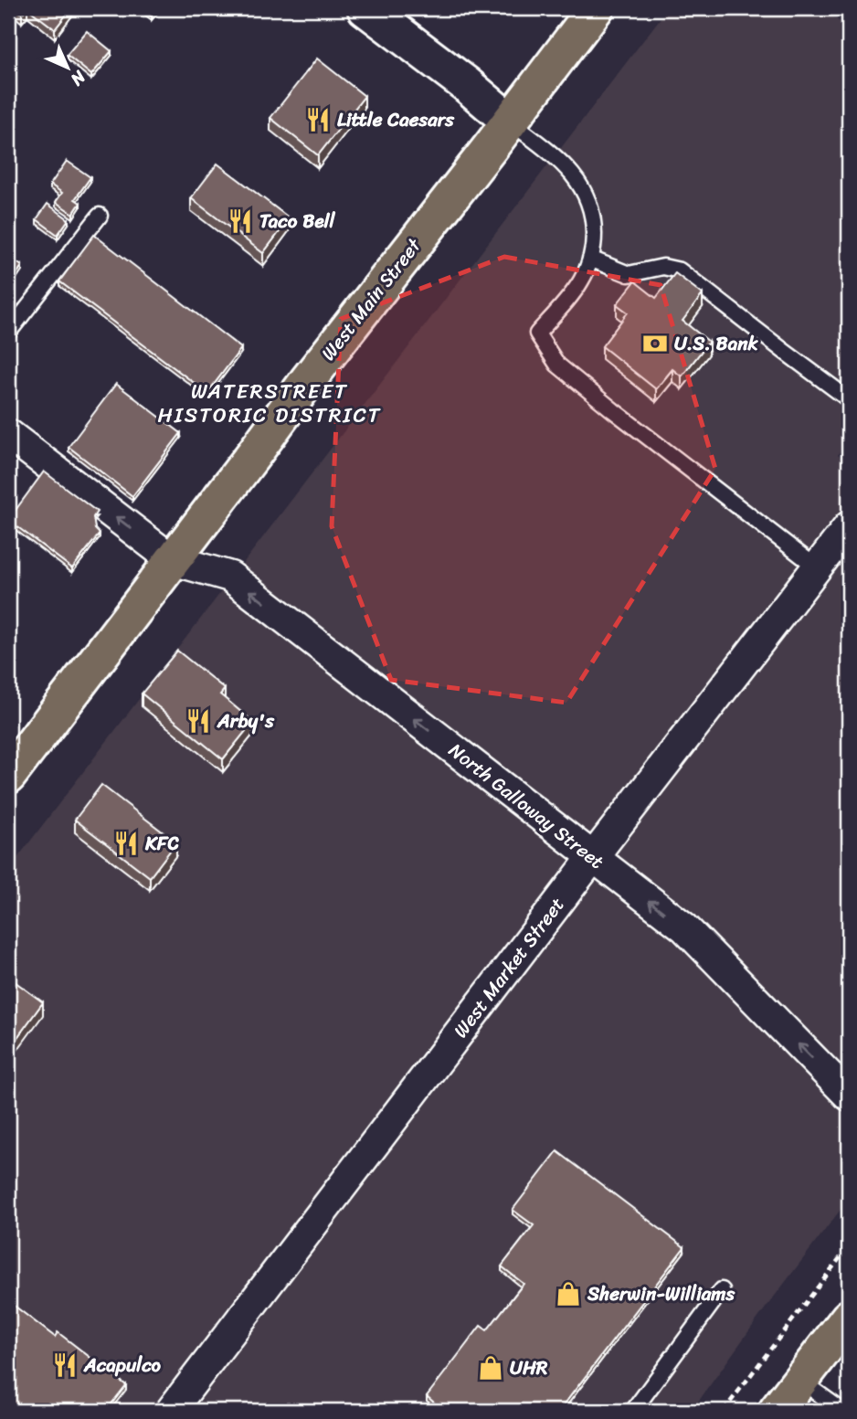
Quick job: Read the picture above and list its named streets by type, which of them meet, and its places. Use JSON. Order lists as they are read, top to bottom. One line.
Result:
{"streets":{"main road":["West Main Street"],"street":["North Galloway Street","West Market Street"]},"crossings":[["West Main Street","North Galloway Street"],["North Galloway Street","West Market Street"]],"one_way":["North Galloway Street"],"districts":["WATERSTREET HISTORIC DISTRICT"],"places":{"restaurant":["Little Caesars","Taco Bell","Arby's","KFC","Acapulco"],"bank":["U.S. Bank"],"shop":["Sherwin-Williams","UHR"]},"north":"bottom right"}
